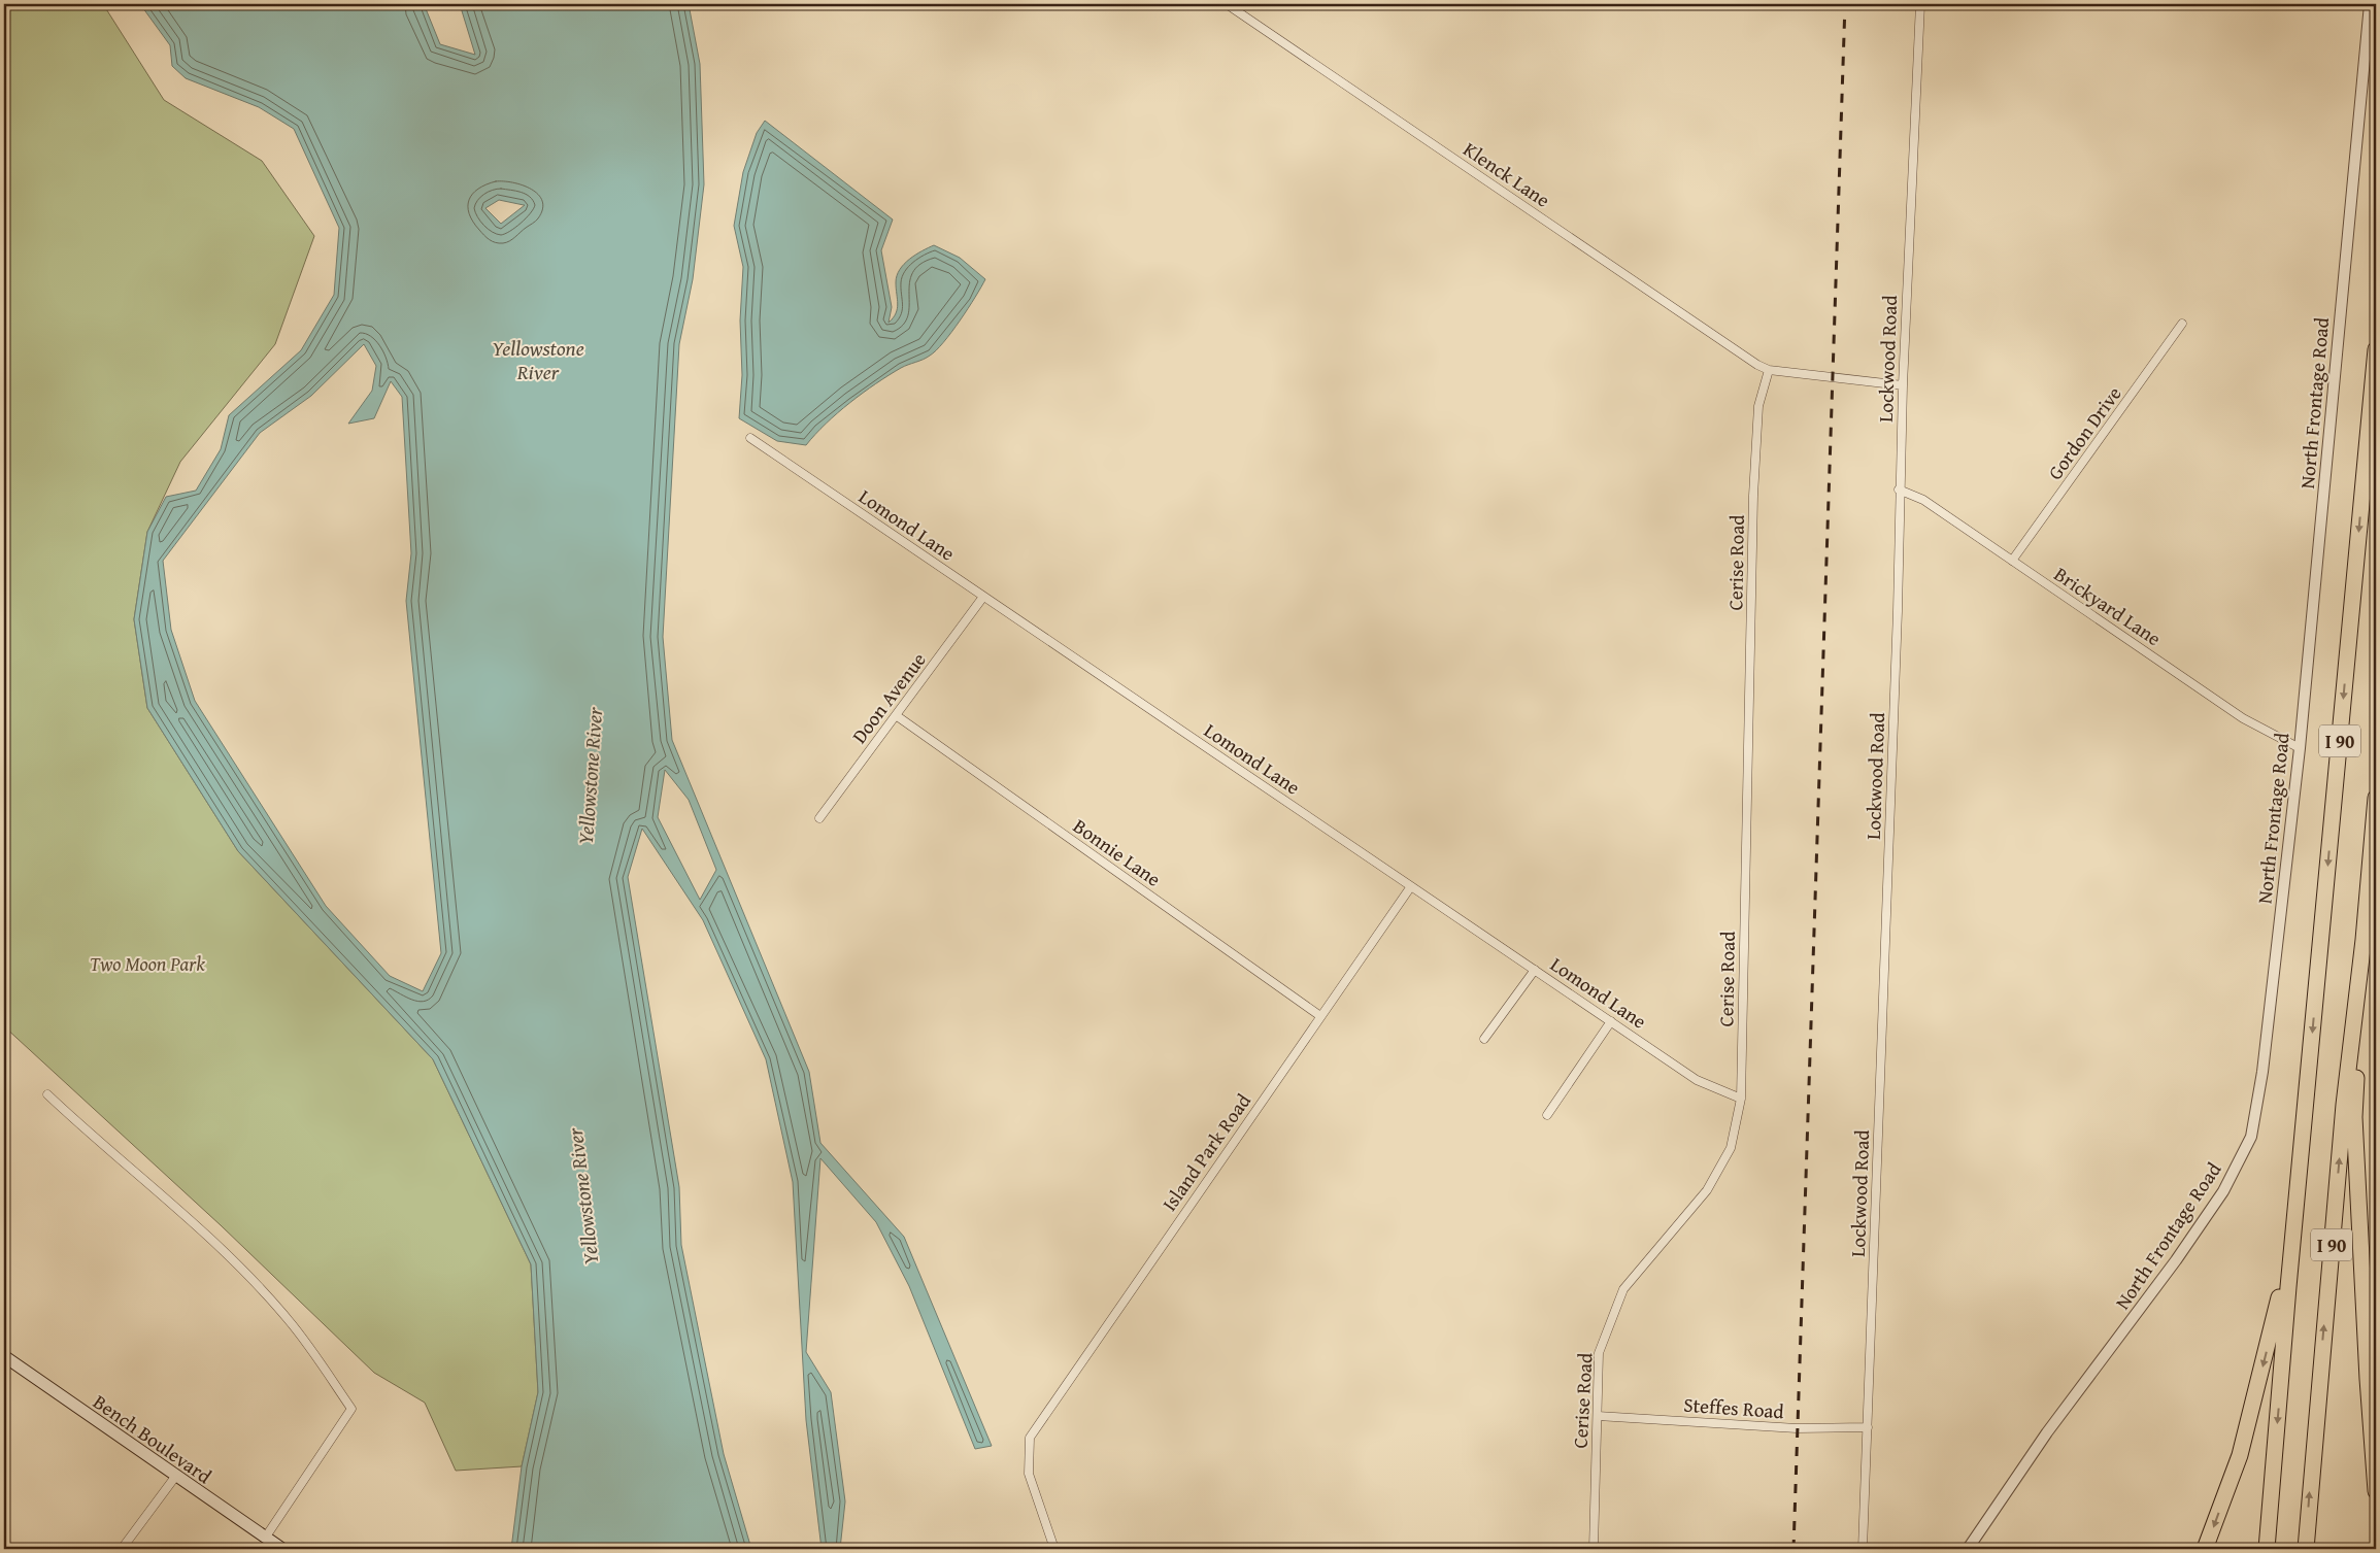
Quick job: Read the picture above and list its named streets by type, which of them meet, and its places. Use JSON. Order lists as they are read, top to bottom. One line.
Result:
{"streets":{"highway":["I 90"],"main road":["Bench Boulevard"],"street":["Klenck Lane","Lockwood Road","North Frontage Road","Gordon Drive","Lomond Lane","Cerise Road","Brickyard Lane","Doon Avenue","Bonnie Lane","Island Park Road","Steffes Road"]},"crossings":[["Klenck Lane","Cerise Road"],["Lockwood Road","Brickyard Lane"],["Lockwood Road","Steffes Road"],["North Frontage Road","Brickyard Lane"],["Gordon Drive","Brickyard Lane"],["Lomond Lane","Cerise Road"],["Lomond Lane","Doon Avenue"],["Lomond Lane","Island Park Road"],["Cerise Road","Steffes Road"],["Doon Avenue","Bonnie Lane"],["Bonnie Lane","Island Park Road"]],"water":["Yellowstone River"],"parks":["Two Moon Park"]}
